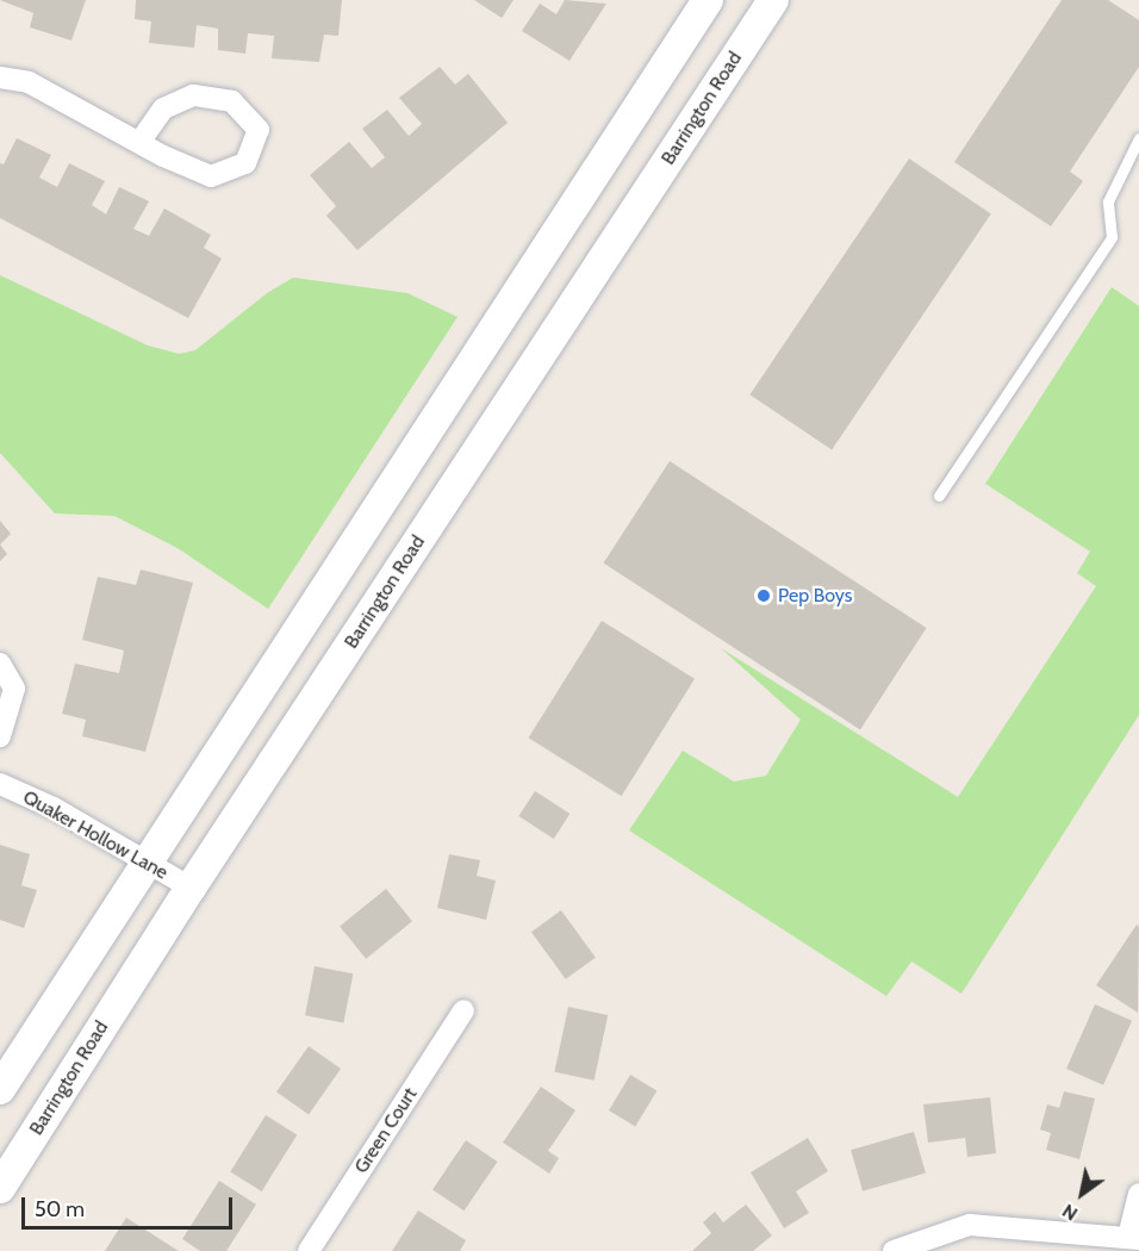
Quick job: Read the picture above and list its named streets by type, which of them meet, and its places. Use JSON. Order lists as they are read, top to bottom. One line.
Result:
{"streets":{"main road":["Barrington Road"],"street":["Quaker Hollow Lane","Green Court"]},"crossings":[["Barrington Road","Quaker Hollow Lane"]],"places":["Pep Boys"],"scale_bar":"50 m","north":"bottom left"}
